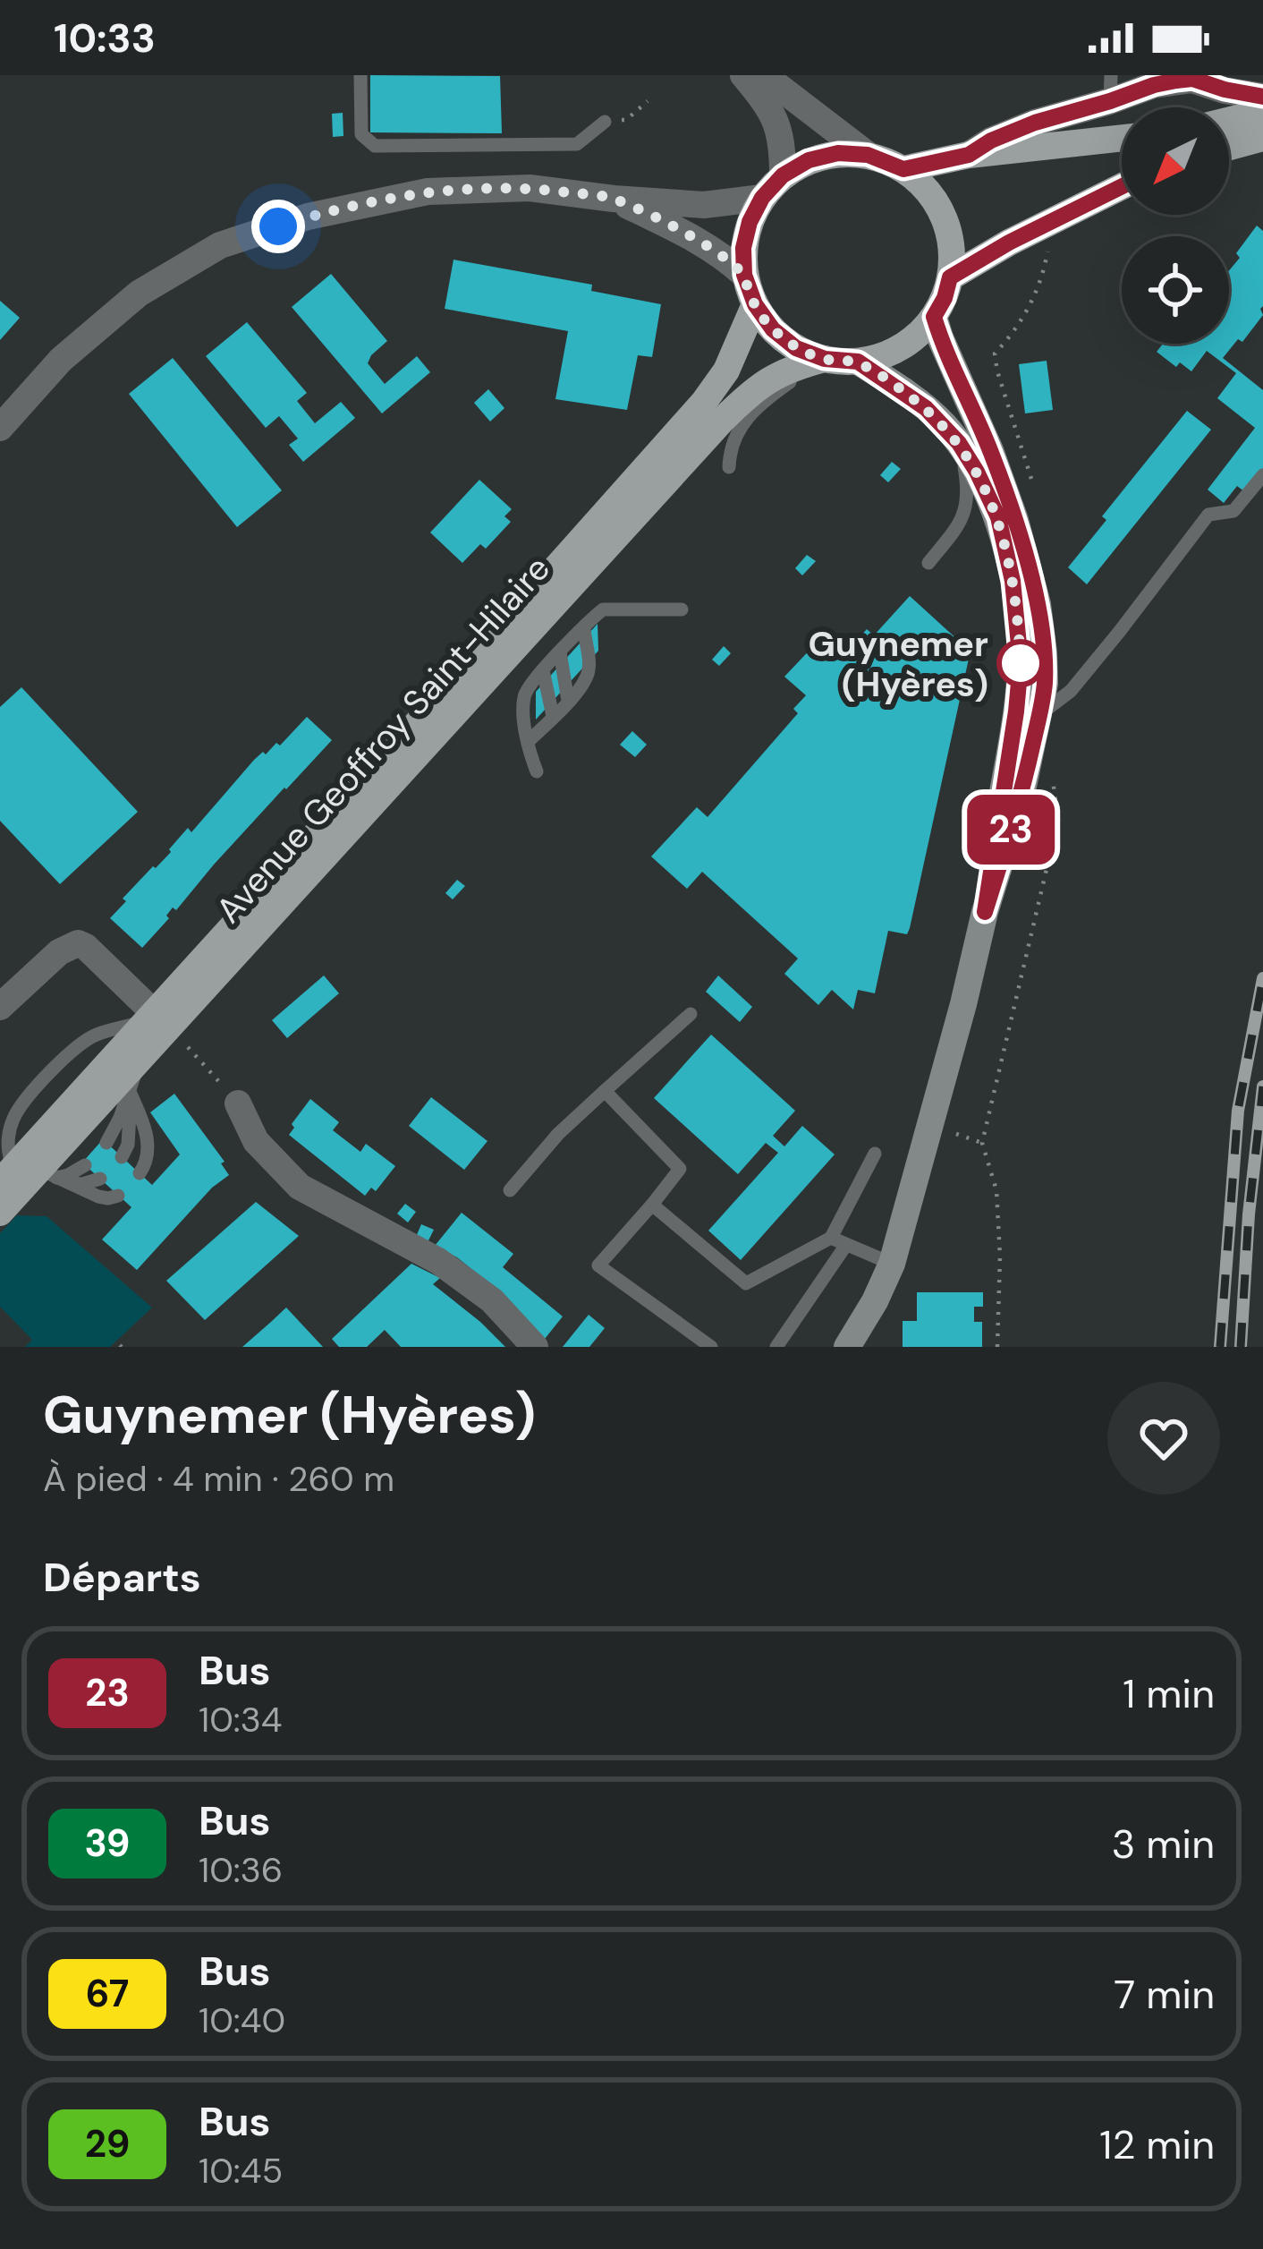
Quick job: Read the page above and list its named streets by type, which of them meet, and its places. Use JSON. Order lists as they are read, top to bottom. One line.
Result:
{"streets":{"main road":["Avenue Geoffroy Saint-Hilaire"]},"places":["Guynemer (Hyères)"],"lines":["bus line 23"],"north":"bottom left","page":{"status":"10:33","on_map":"23","heading":[["Guynemer (Hyères)","À pied · 4 min · 260 m"],"Départs"],"list":[{"mark":"23","name":"Bus","note":"10:34","value":"1 min"},{"mark":"39","name":"Bus","note":"10:36","value":"3 min"},{"mark":"67","name":"Bus","note":"10:40","value":"7 min"},{"mark":"29","name":"Bus","note":"10:45","value":"12 min"}]}}
